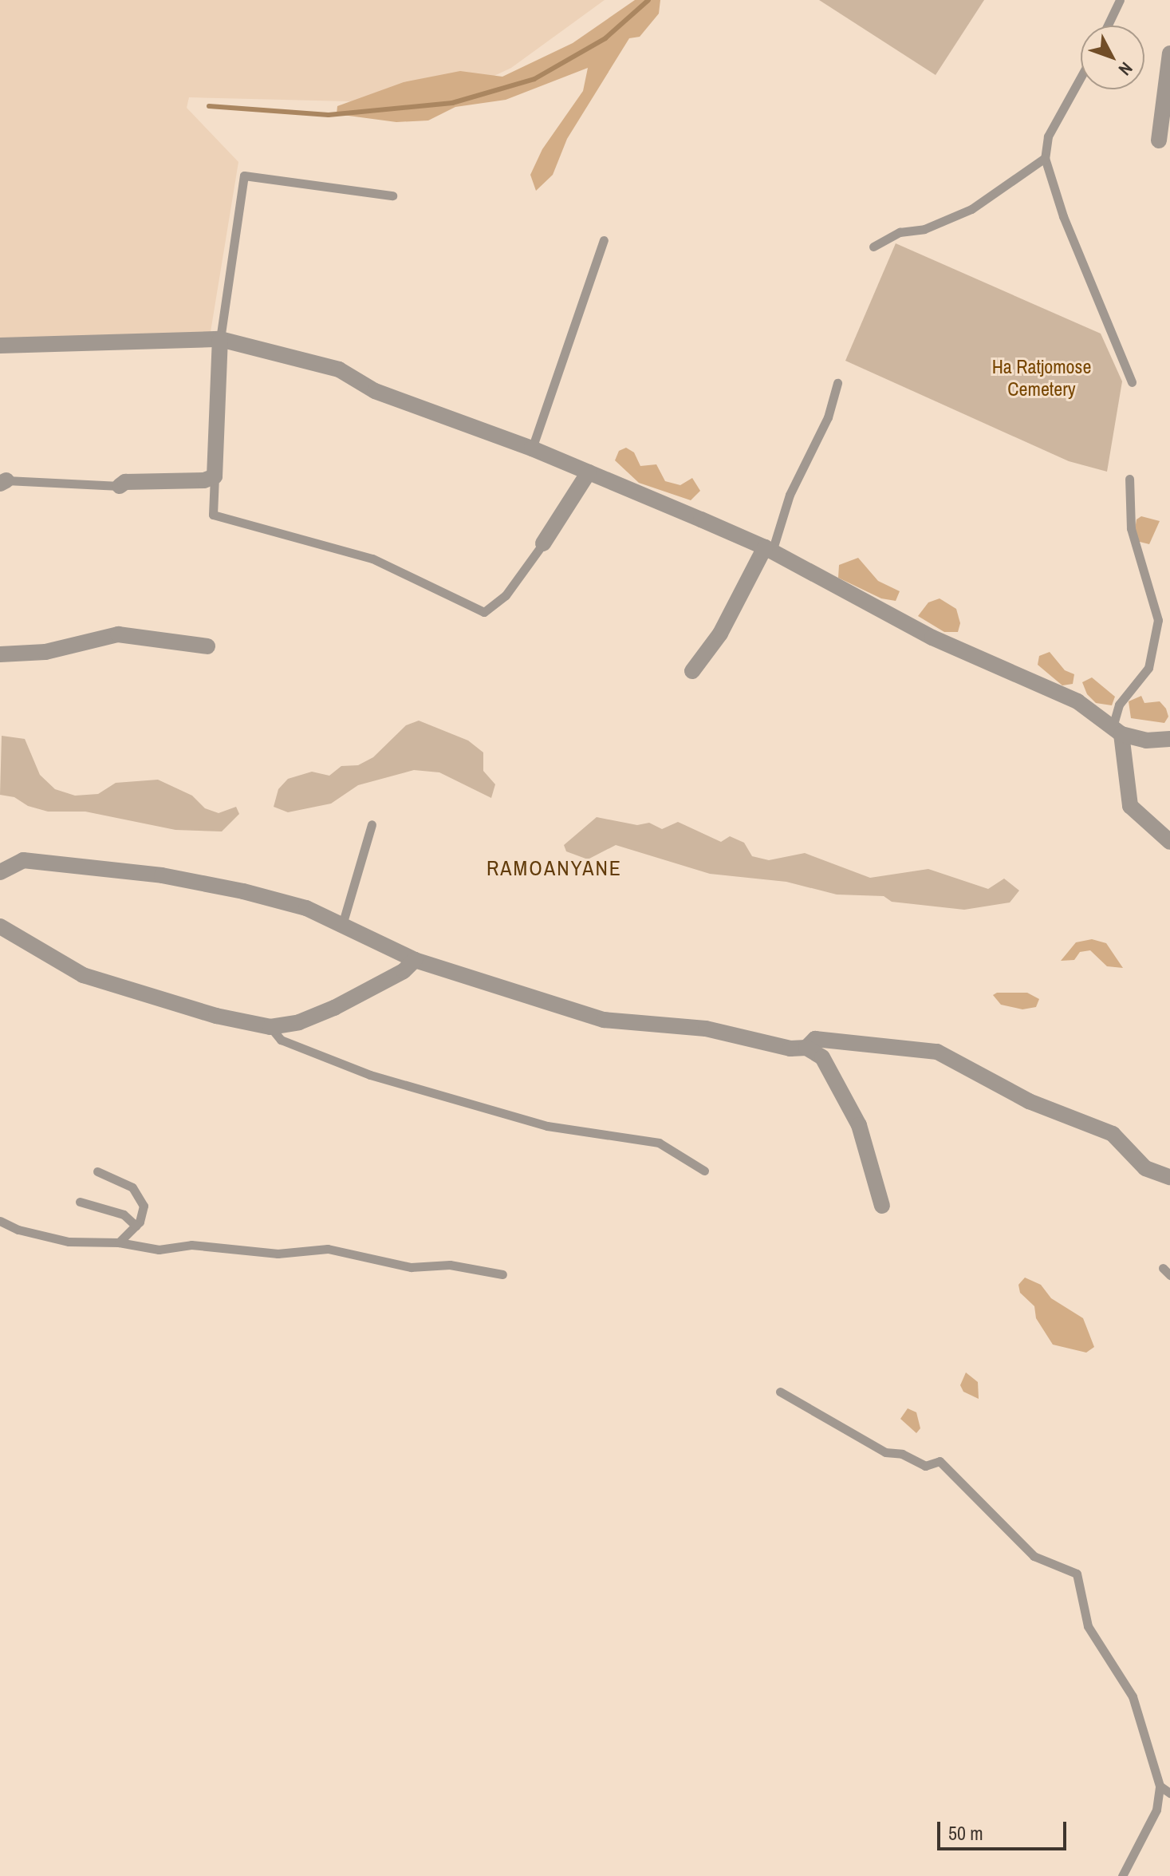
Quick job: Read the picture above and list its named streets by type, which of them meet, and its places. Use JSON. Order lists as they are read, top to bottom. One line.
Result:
{"districts":["RAMOANYANE"],"parks":["Ha Ratjomose Cemetery"],"scale_bar":"50 m","north":"bottom right"}
